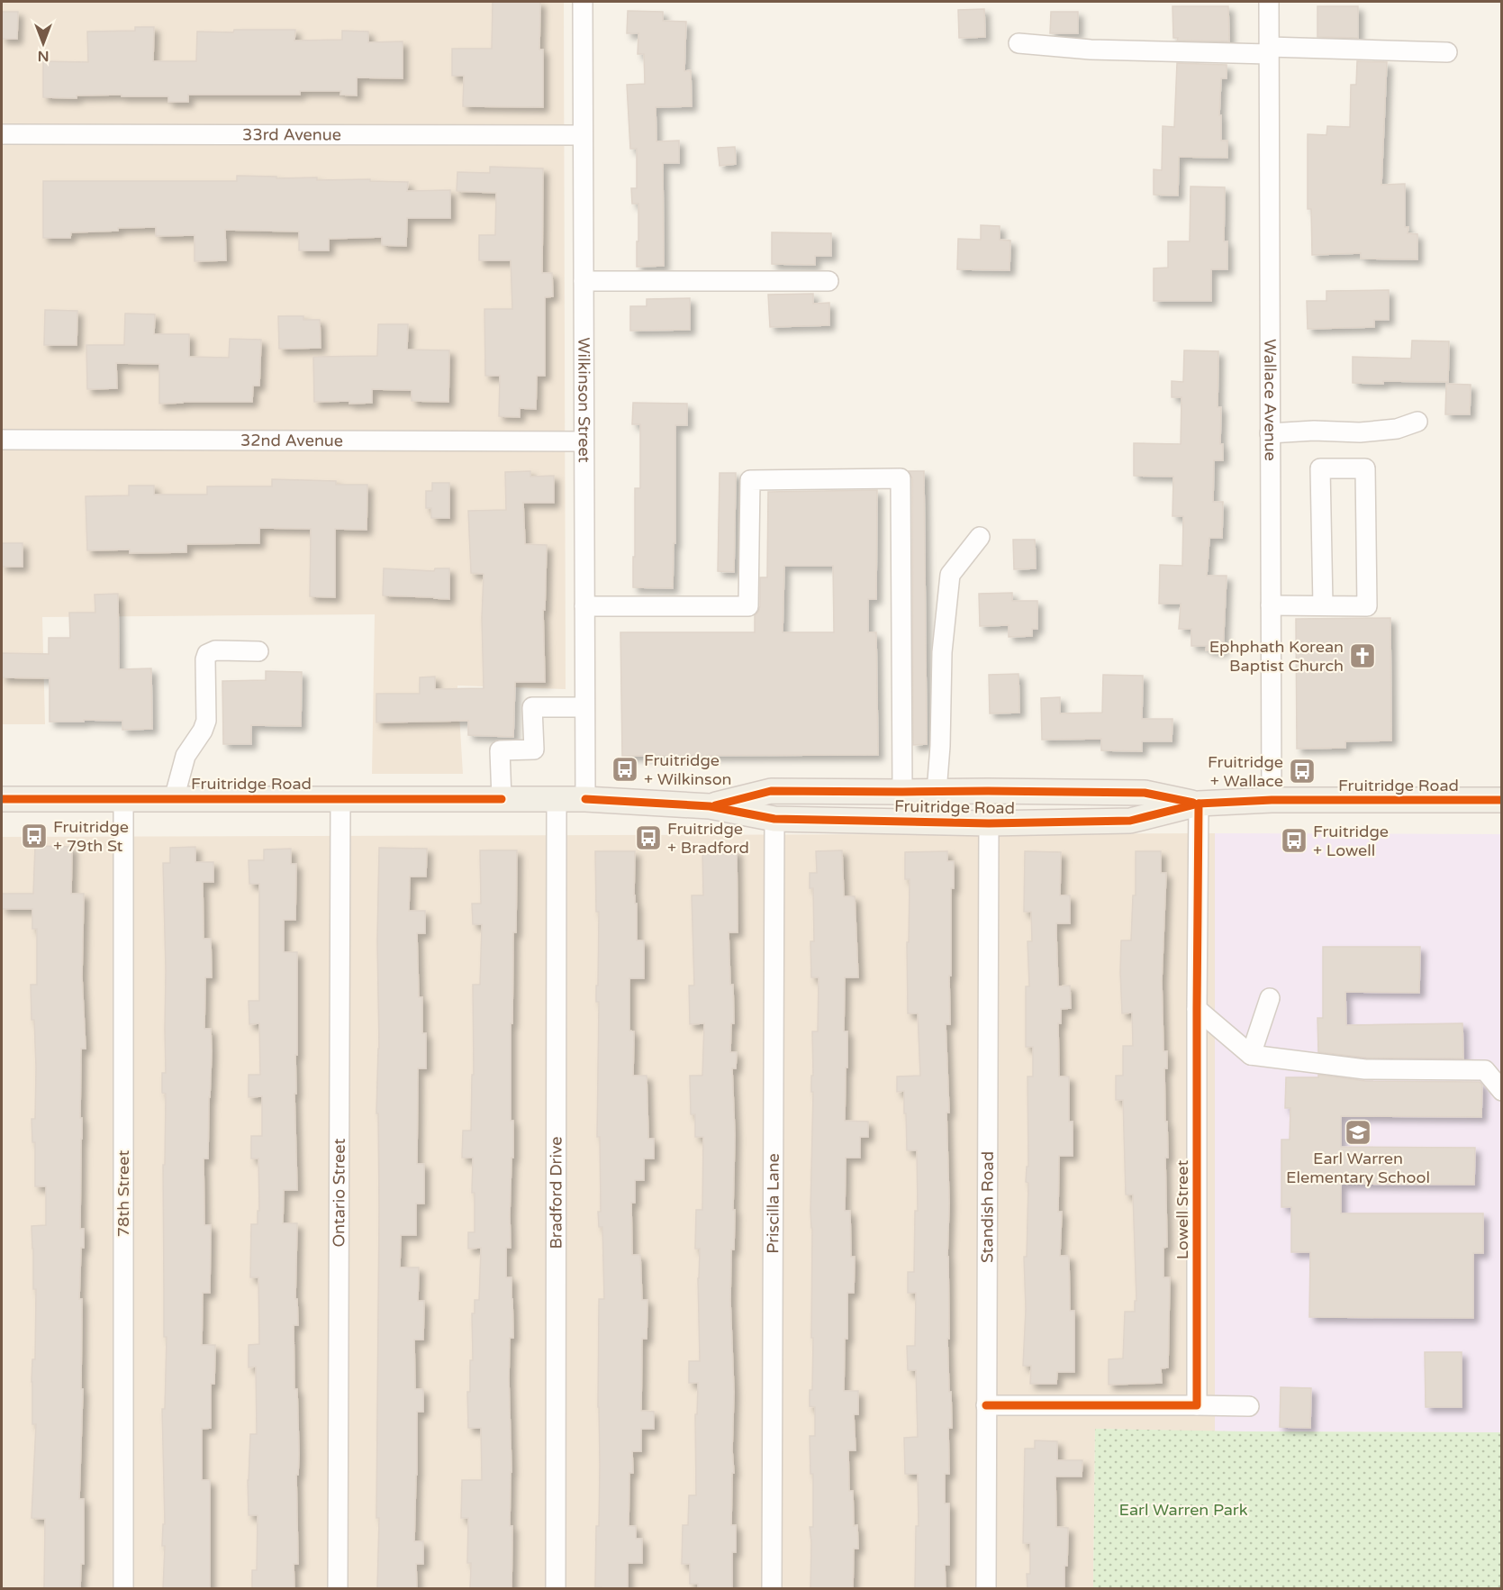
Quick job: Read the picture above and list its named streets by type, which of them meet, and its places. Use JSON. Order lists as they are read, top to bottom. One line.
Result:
{"streets":{"main road":["Fruitridge Road"],"street":["33rd Avenue","Wilkinson Street","Wallace Avenue","32nd Avenue","78th Street","Ontario Street","Bradford Drive","Priscilla Lane","Standish Road","Lowell Street"]},"crossings":[["33rd Avenue","Wilkinson Street"],["Wilkinson Street","32nd Avenue"],["Wilkinson Street","Fruitridge Road"],["Wallace Avenue","Fruitridge Road"],["Fruitridge Road","78th Street"],["Fruitridge Road","Ontario Street"],["Fruitridge Road","Bradford Drive"],["Fruitridge Road","Priscilla Lane"],["Fruitridge Road","Standish Road"],["Fruitridge Road","Lowell Street"]],"parks":["Earl Warren Park"],"places":{"church":["Ephphath Korean Baptist Church"],"bus stop":["Fruitridge + Wilkinson","Fruitridge + Wallace","Fruitridge + 79th St","Fruitridge + Bradford","Fruitridge + Lowell"],"school or university":["Earl Warren Elementary School"]},"north":"bottom"}
